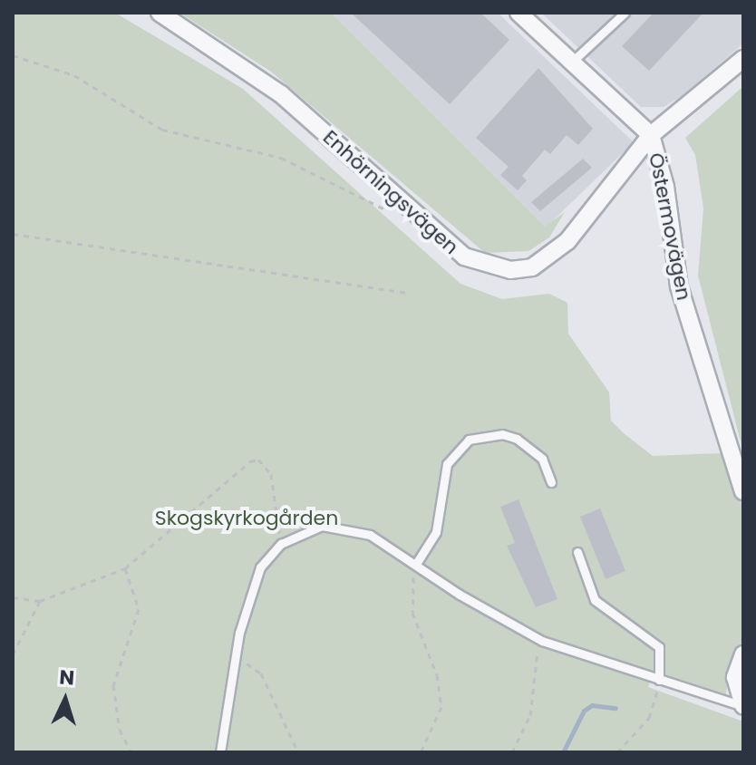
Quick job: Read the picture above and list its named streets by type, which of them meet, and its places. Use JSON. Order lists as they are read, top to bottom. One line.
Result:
{"streets":{"street":["Enhörningsvägen","Östermovägen"]},"crossings":[["Enhörningsvägen","Östermovägen"]],"parks":["Skogskyrkogården"],"north":"top"}
